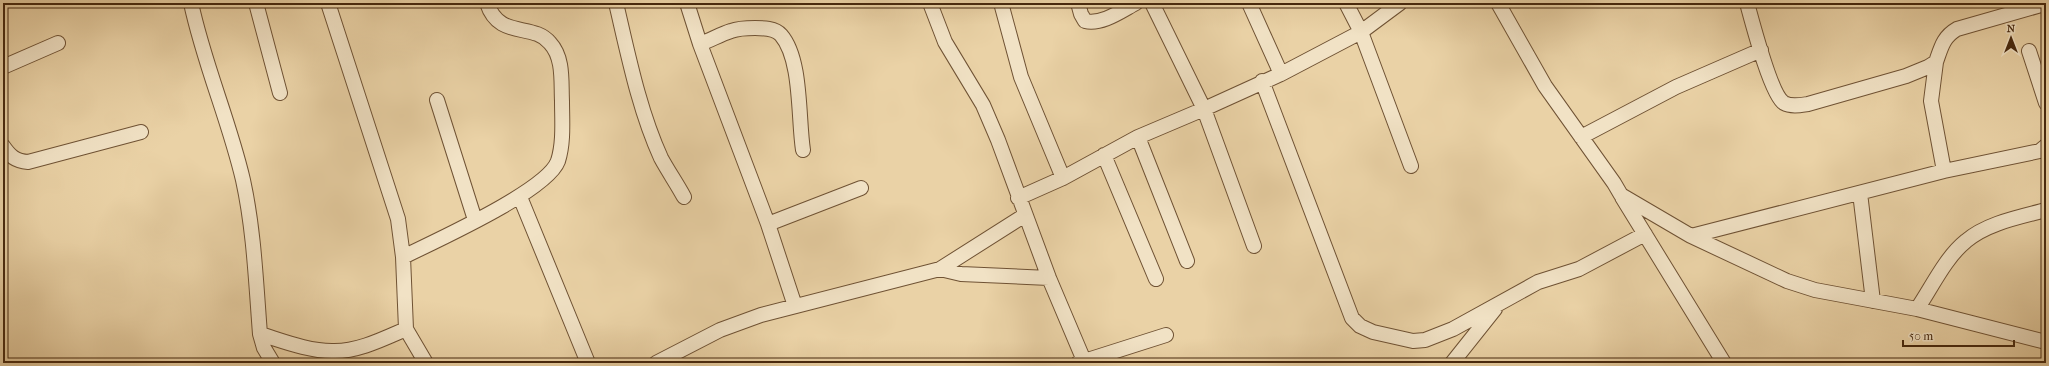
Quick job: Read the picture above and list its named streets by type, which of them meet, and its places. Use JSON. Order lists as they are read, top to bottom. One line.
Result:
{"scale_bar":"50 m","north":"top"}
